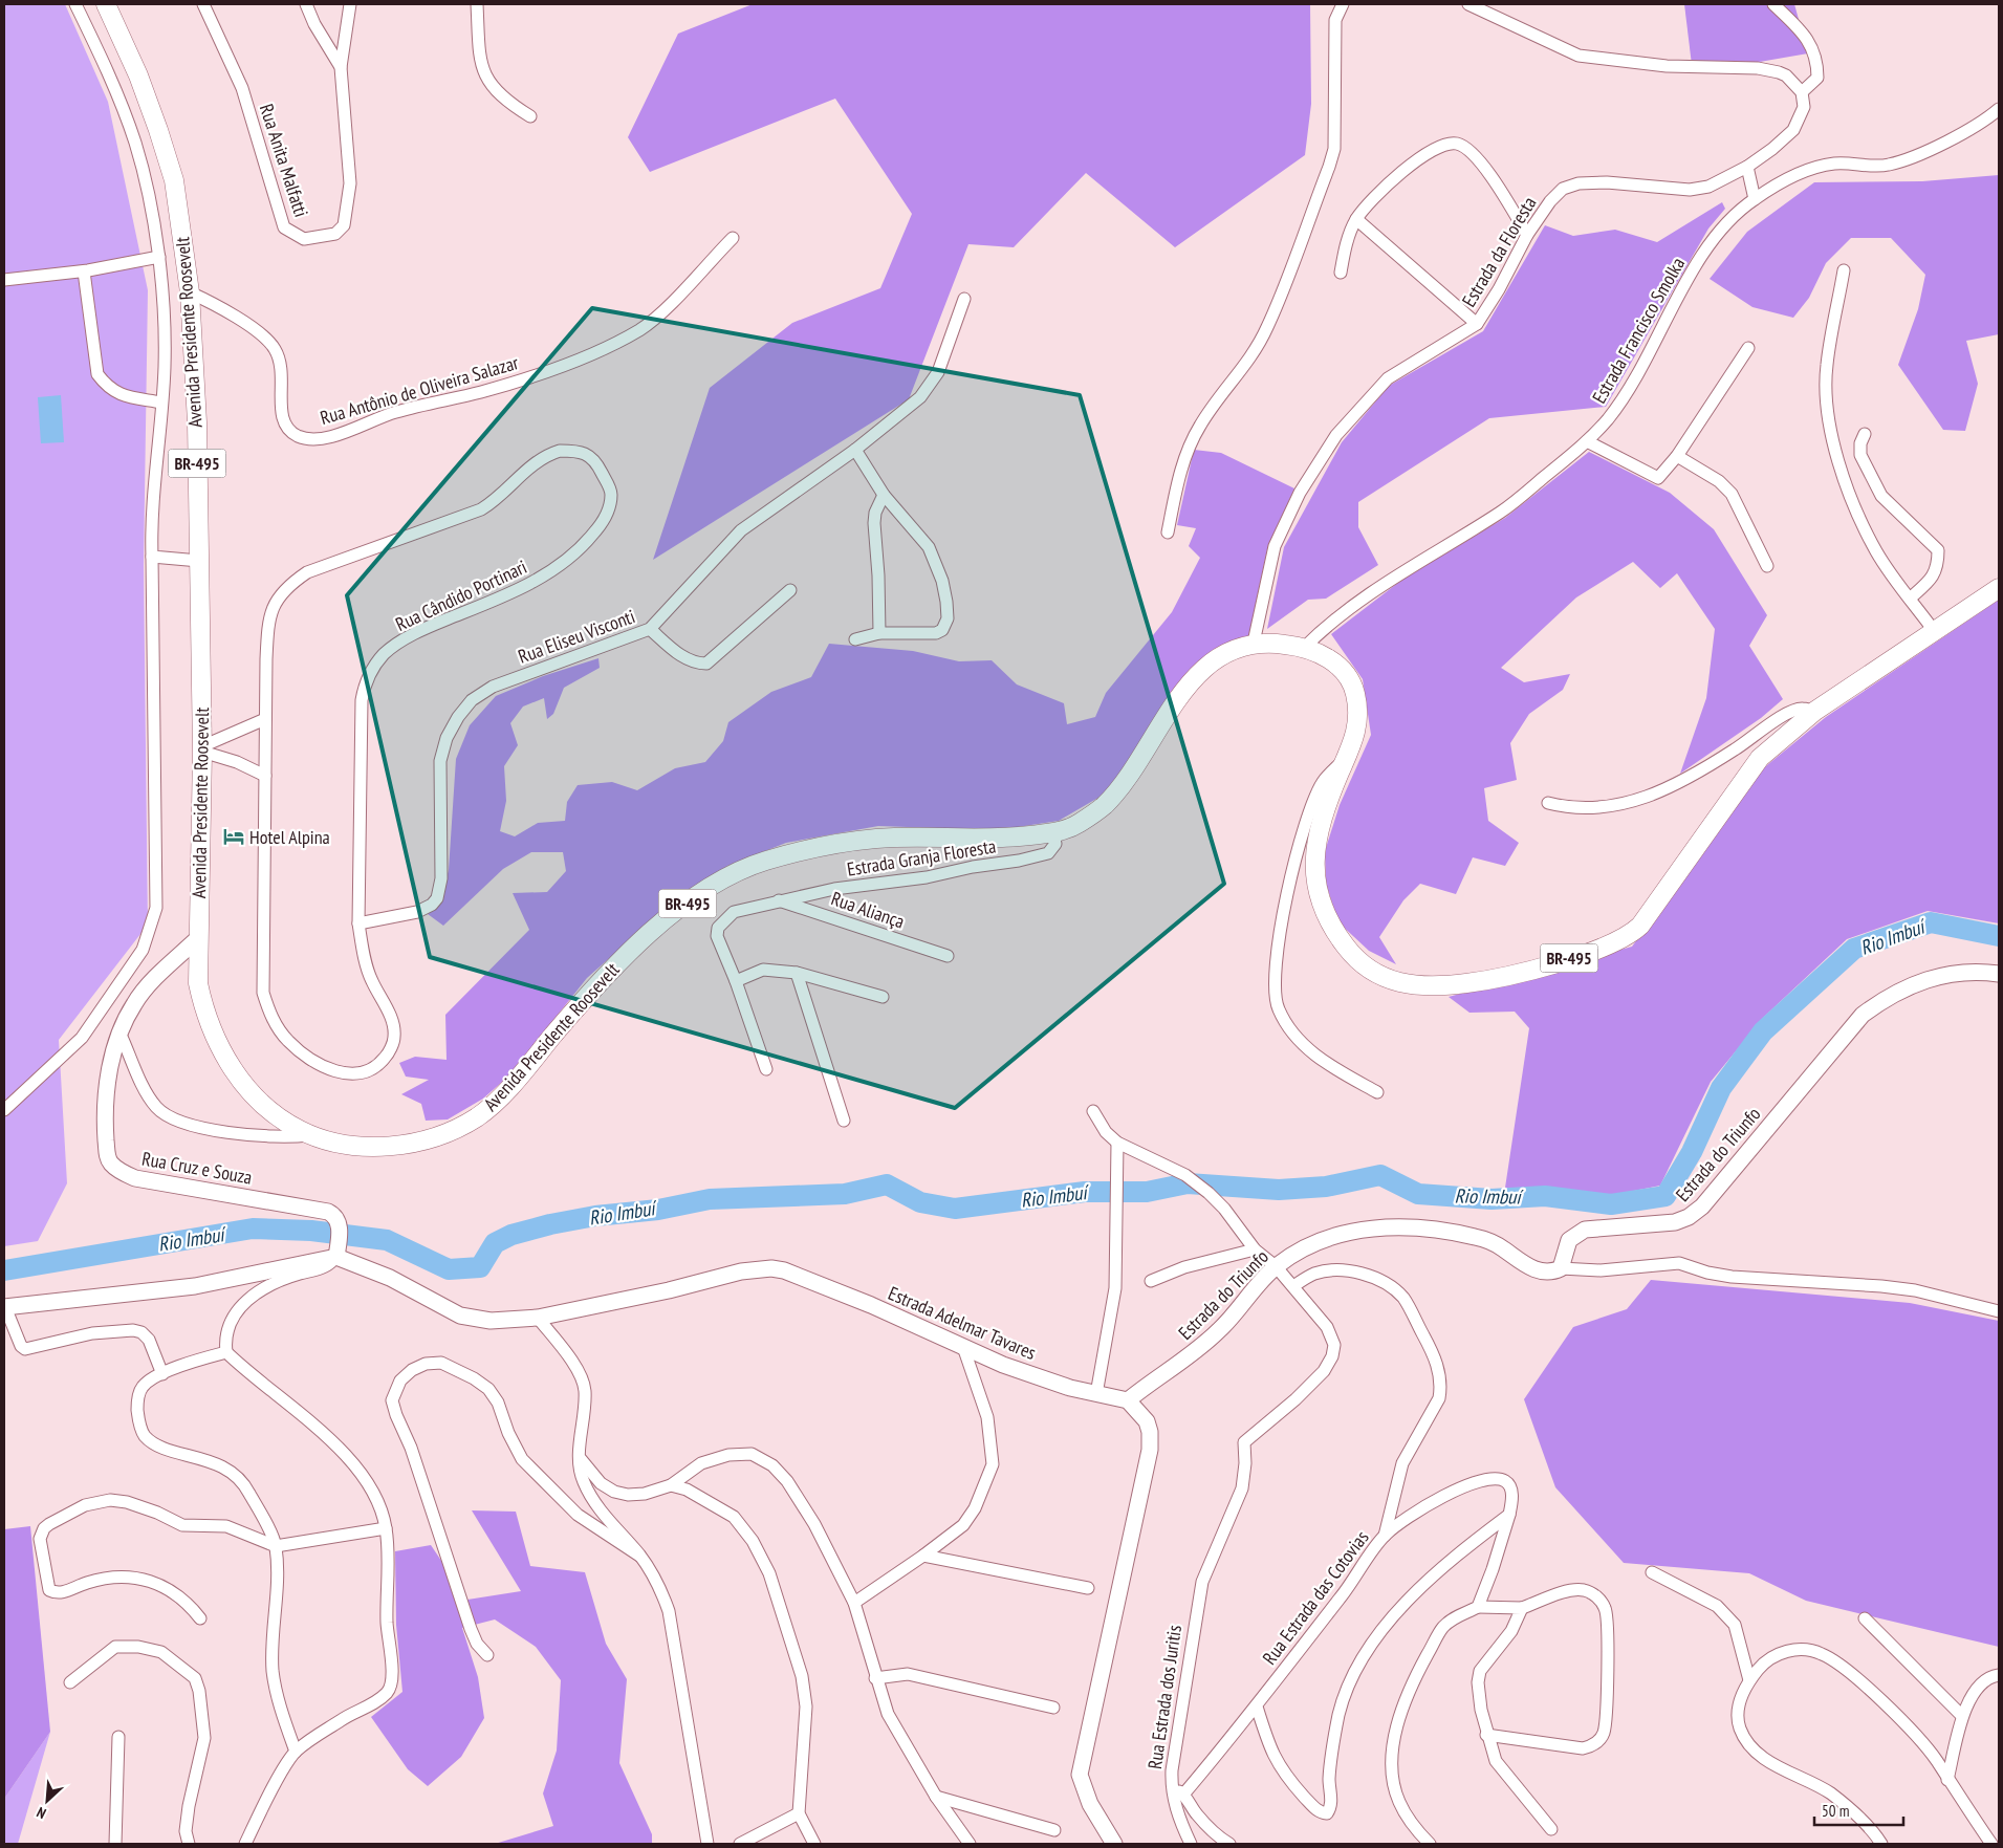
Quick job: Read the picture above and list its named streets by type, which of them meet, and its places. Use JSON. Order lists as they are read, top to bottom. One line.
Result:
{"streets":{"main road":["Avenida Presidente Roosevelt","BR-495"],"street":["Rua Anita Malfatti","Estrada da Floresta","Estrada Francisco Smolka","Rua Antônio de Oliveira Salazar","Rua Cândido Portinari","Rua Eliseu Visconti","Estrada Granja Floresta","Rua Aliança","Estrada do Triunfo","Rua Cruz e Souza","Estrada Adelmar Tavares","Rua Estrada das Cotovias","Rua Estrada dos Juritis"]},"crossings":[["Estrada da Floresta","Avenida Presidente Roosevelt"],["Estrada Francisco Smolka","Avenida Presidente Roosevelt"],["Estrada Francisco Smolka","BR-495"],["Avenida Presidente Roosevelt","Rua Antônio de Oliveira Salazar"],["Avenida Presidente Roosevelt","BR-495"],["Avenida Presidente Roosevelt","Estrada Granja Floresta"],["Avenida Presidente Roosevelt","Rua Cruz e Souza"],["Rua Cândido Portinari","Rua Eliseu Visconti"],["Estrada Granja Floresta","Rua Aliança"],["Estrada do Triunfo","Estrada Adelmar Tavares"],["Rua Cruz e Souza","Estrada Adelmar Tavares"]],"water":["Rio Imbuí"],"places":{"hotel":["Hotel Alpina"]},"scale_bar":"50 m","north":"bottom left"}
